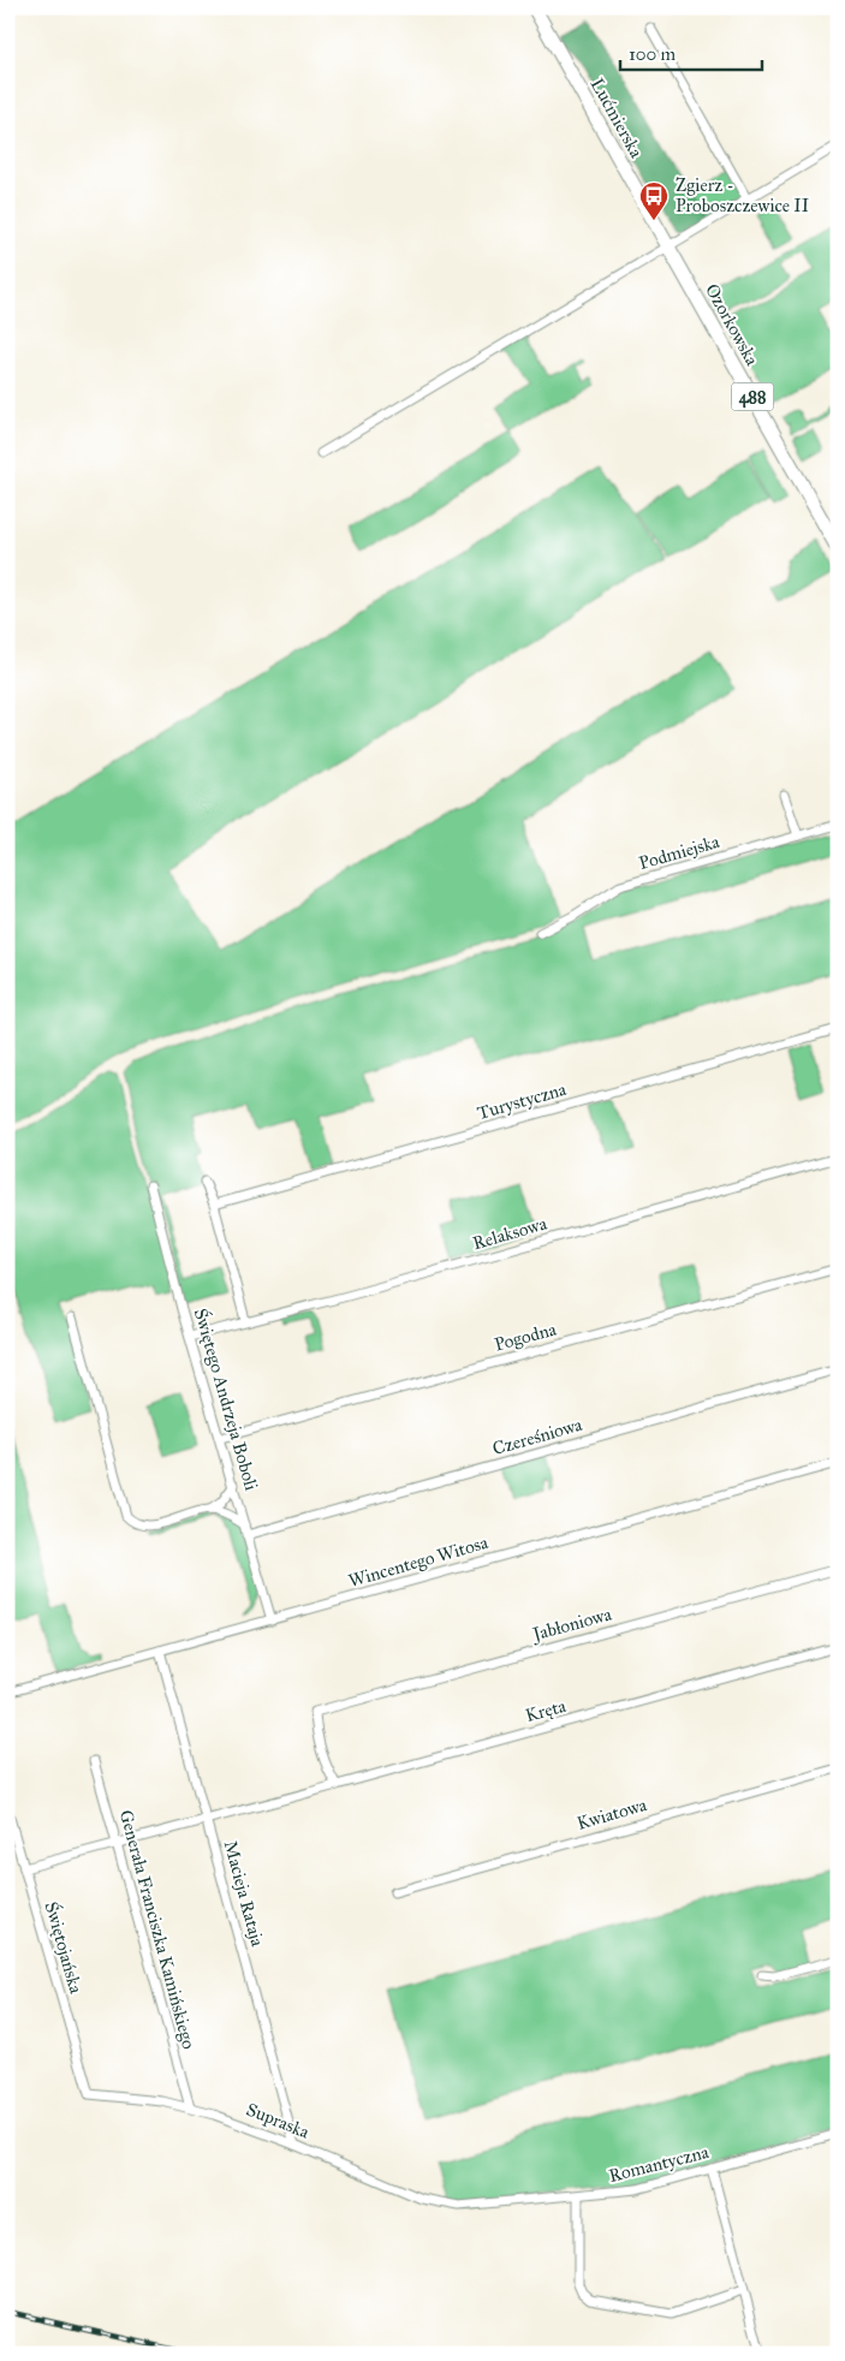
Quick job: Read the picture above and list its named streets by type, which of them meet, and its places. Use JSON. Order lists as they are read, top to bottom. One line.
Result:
{"streets":{"main road":["Lućmierska","Ozorkowska","488"],"street":["Podmiejska","Turystyczna","Relaksowa","Pogodna","Świętego Andrzeja Boboli","Czereśniowa","Wincentego Witosa","Jabłoniowa","Kręta","Kwiatowa","Macieja Rataja","Generała Franciszka Kamińskiego","Świętojańska","Supraska","Romantyczna"]},"crossings":[["Lućmierska","Ozorkowska"],["Relaksowa","Świętego Andrzeja Boboli"],["Pogodna","Świętego Andrzeja Boboli"],["Świętego Andrzeja Boboli","Czereśniowa"],["Świętego Andrzeja Boboli","Wincentego Witosa"],["Wincentego Witosa","Macieja Rataja"],["Jabłoniowa","Kręta"],["Kręta","Macieja Rataja"],["Kręta","Generała Franciszka Kamińskiego"],["Kręta","Świętojańska"],["Macieja Rataja","Supraska"],["Generała Franciszka Kamińskiego","Supraska"],["Świętojańska","Supraska"],["Supraska","Romantyczna"]],"places":{"bus stop":["Zgierz - Proboszczewice II"]},"scale_bar":"100 m"}
